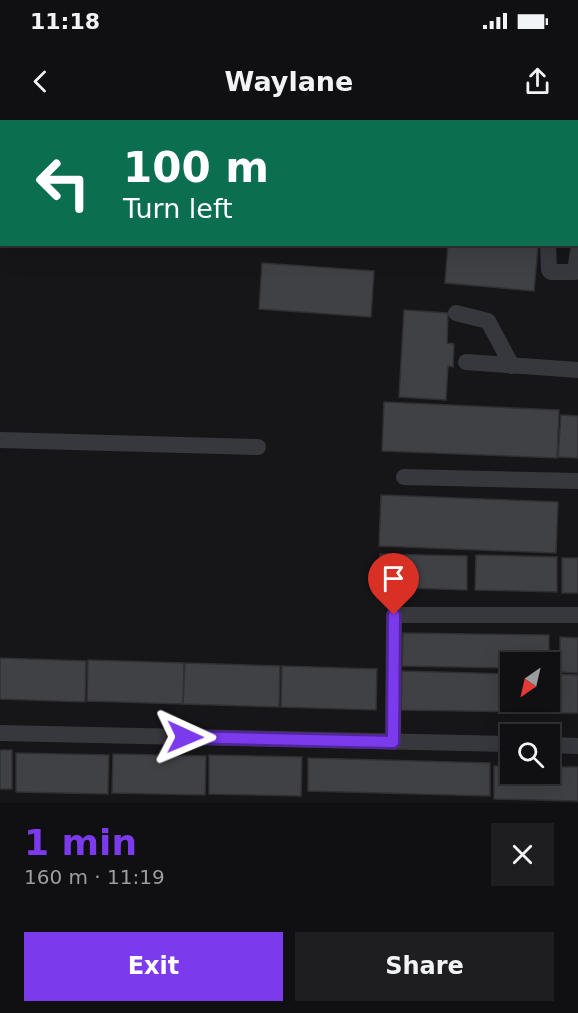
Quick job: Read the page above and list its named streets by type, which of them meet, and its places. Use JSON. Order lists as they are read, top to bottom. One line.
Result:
{"north":"bottom left","page":{"status":"11:18","header":"Waylane","turn":["100 m","Turn left"],"heading":["1 min","160 m · 11:19"],"buttons":["Exit","Share"]}}
